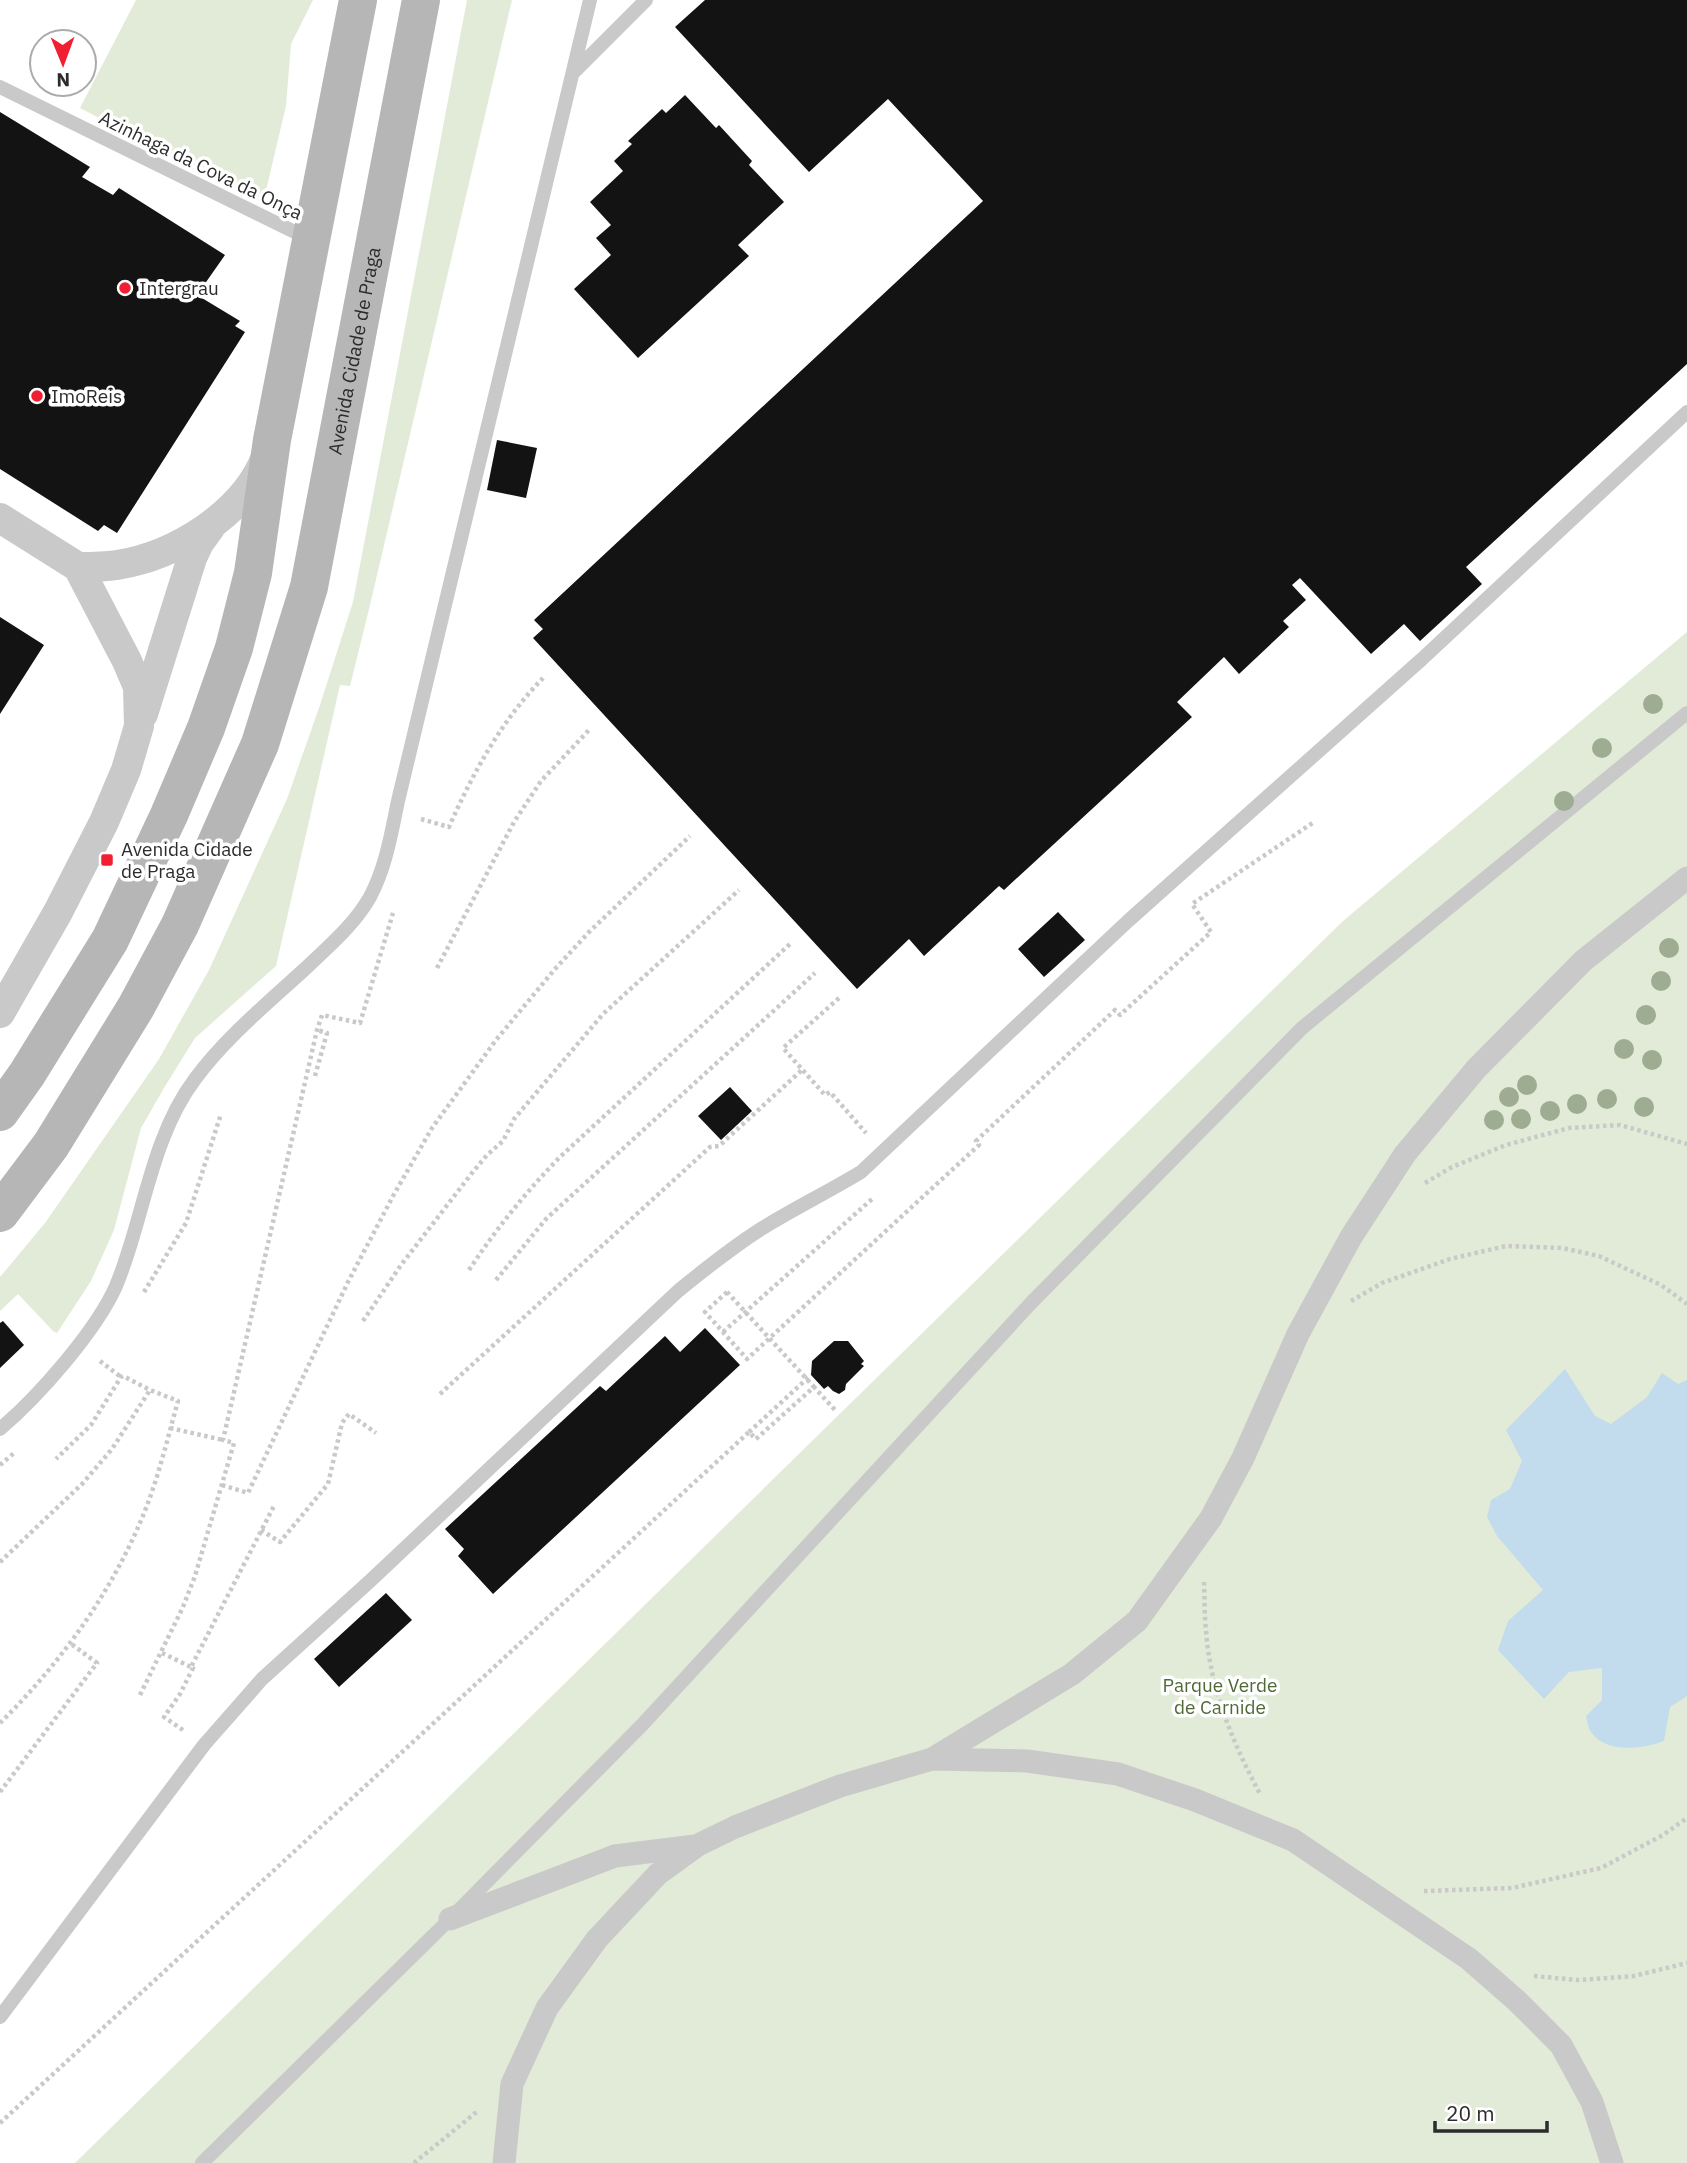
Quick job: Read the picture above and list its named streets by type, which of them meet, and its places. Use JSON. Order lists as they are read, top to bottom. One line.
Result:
{"streets":{"main road":["Avenida Cidade de Praga"],"lane":["Azinhaga da Cova da Onça"]},"parks":["Parque Verde de Carnide"],"places":{"other":["Intergrau","ImoReis"],"transit":["Avenida Cidade de Praga"]},"scale_bar":"20 m","north":"bottom"}
